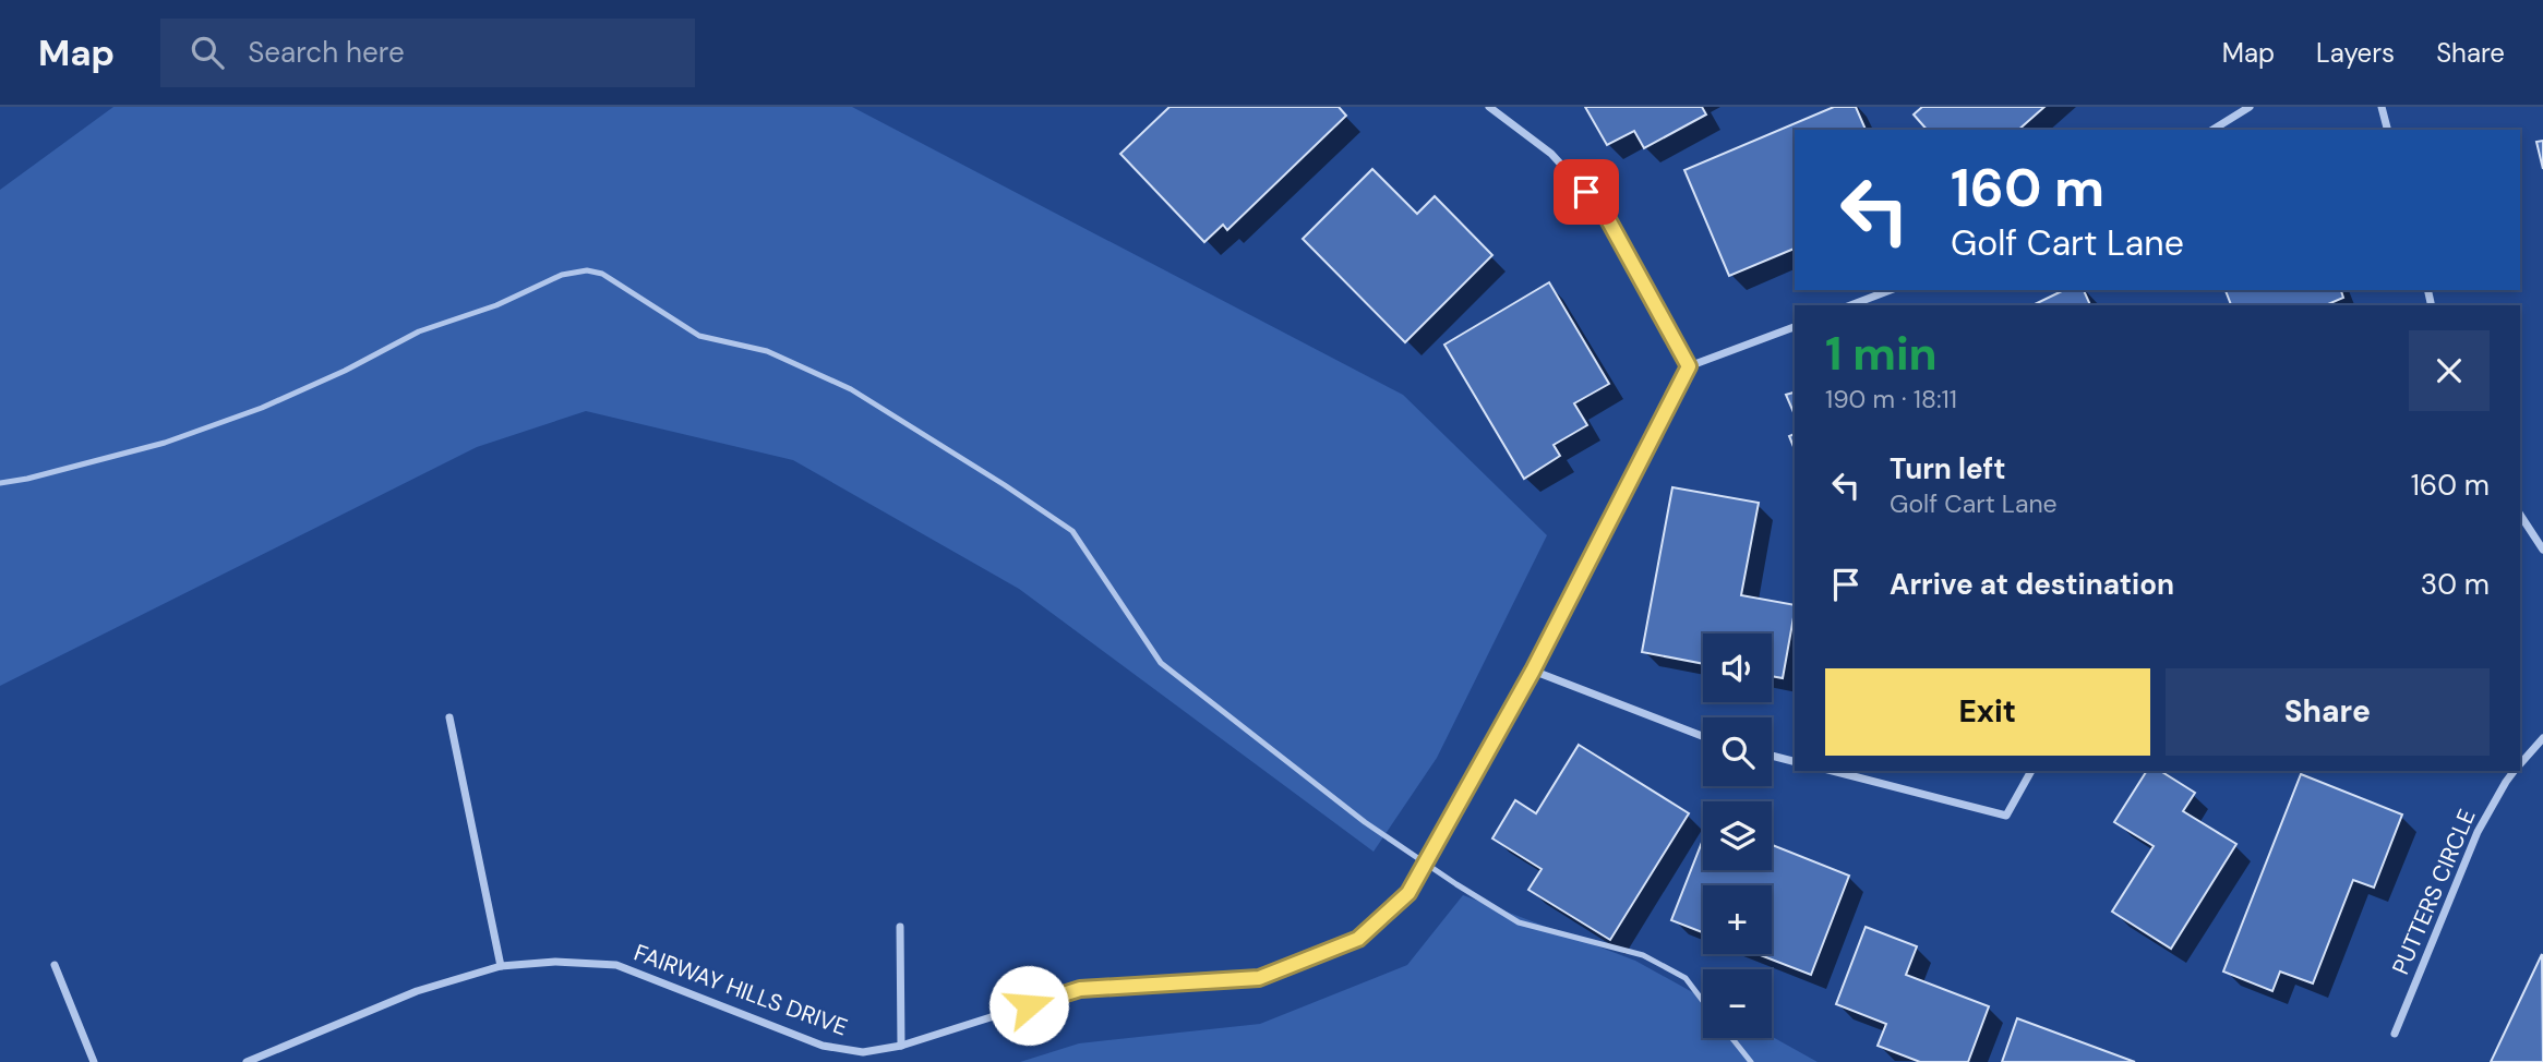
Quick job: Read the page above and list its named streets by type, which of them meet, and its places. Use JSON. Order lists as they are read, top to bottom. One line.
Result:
{"streets":{"street":["PUTTERS CIRCLE","FAIRWAY HILLS DRIVE"]},"page":{"header":"Map","search":"Search here","nav":["Map","Layers","Share"],"turn":["160 m","Golf Cart Lane"],"heading":["1 min","190 m · 18:11"],"list":[{"name":"Turn left","note":"Golf Cart Lane","value":"160 m"},{"name":"Arrive at destination","value":"30 m"}],"map_buttons":["+","−"],"buttons":["Exit","Share"]}}
